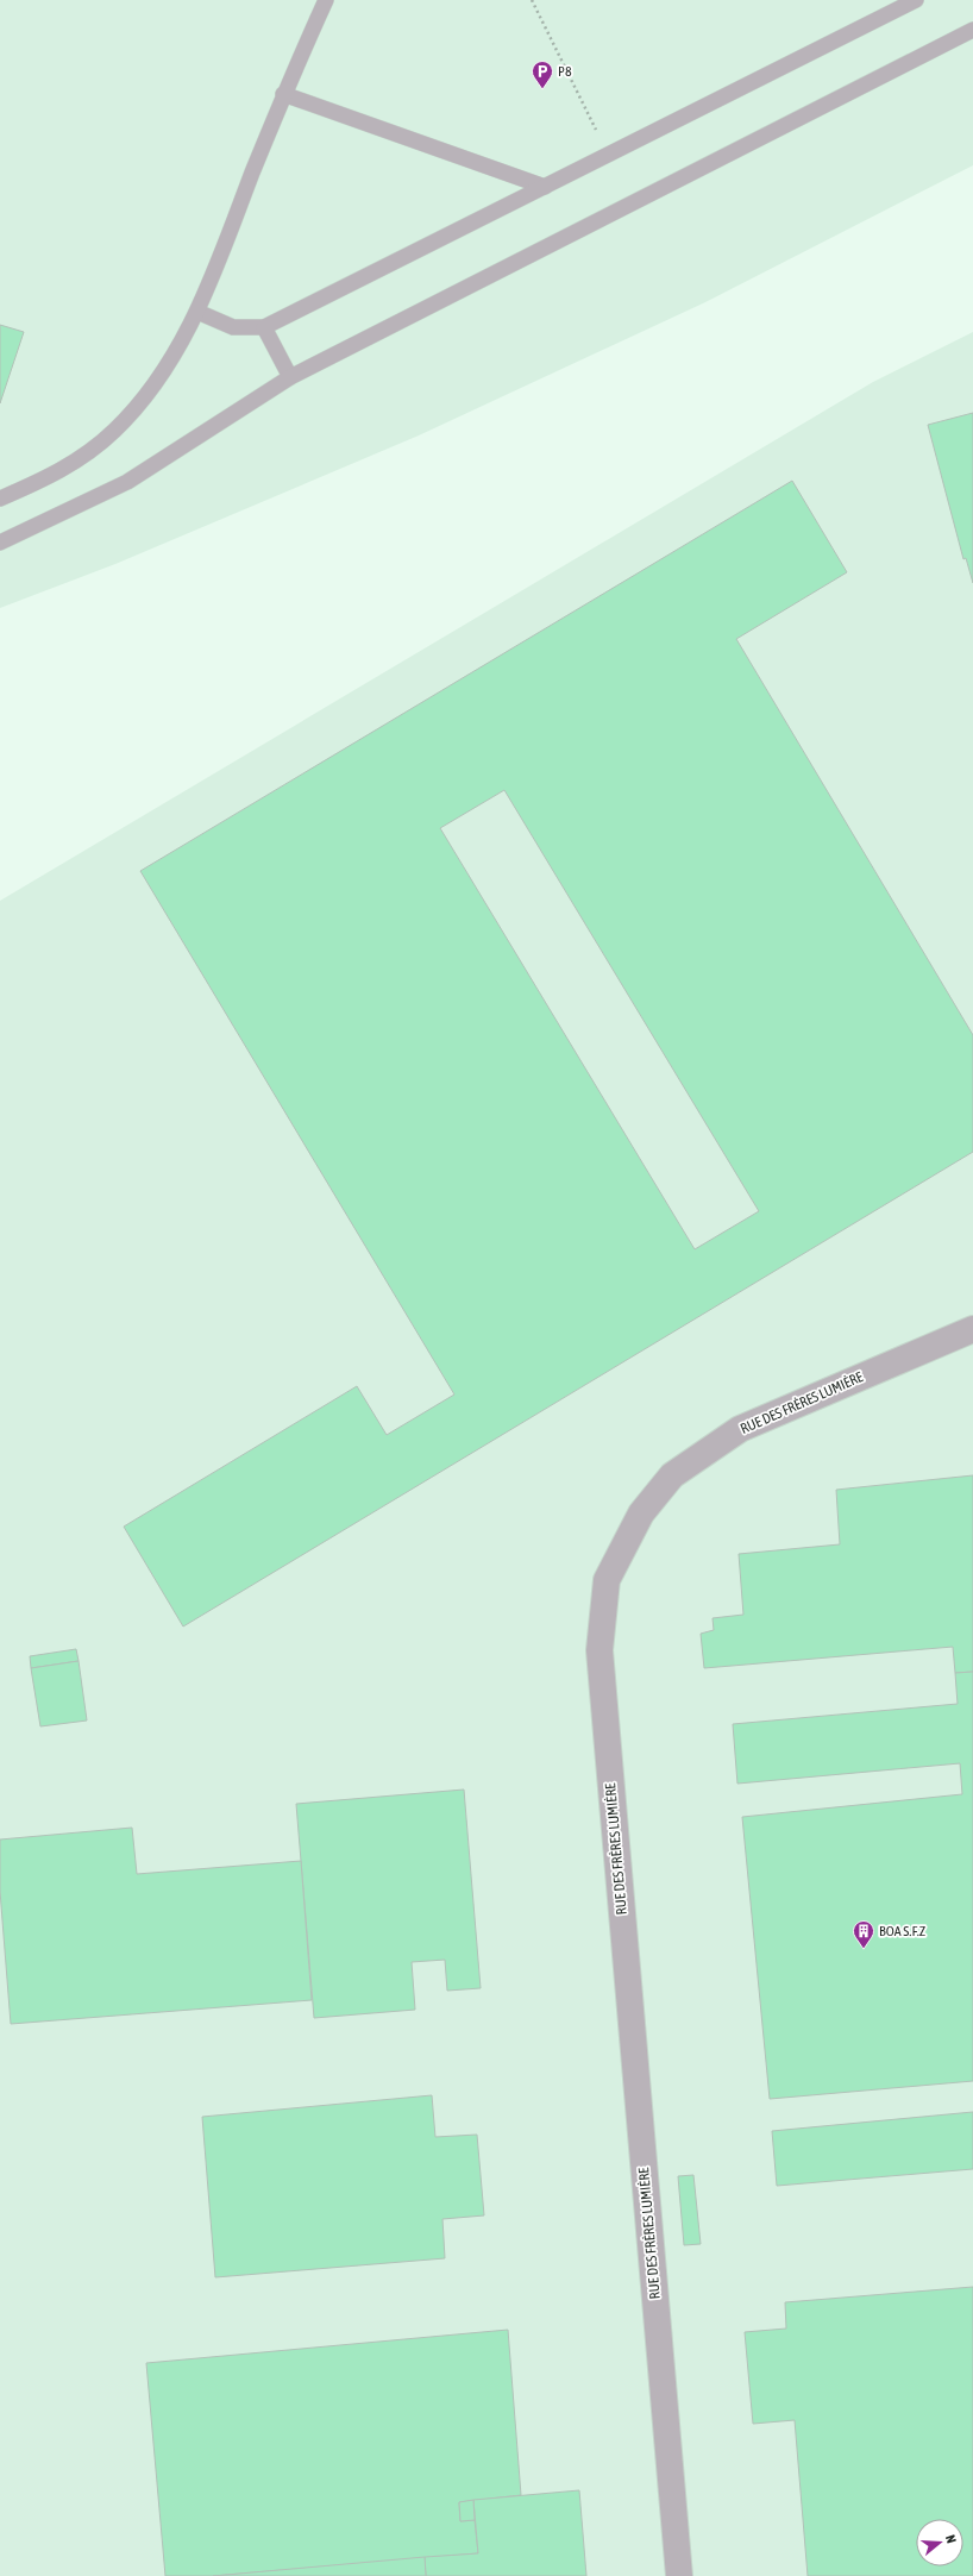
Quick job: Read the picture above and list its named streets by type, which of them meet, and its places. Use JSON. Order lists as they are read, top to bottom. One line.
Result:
{"streets":{"street":["RUE DES FRÈRES LUMIÈRE"]},"places":{"parking":["P8"],"building":["BOA S.F.Z"]},"north":"right"}
